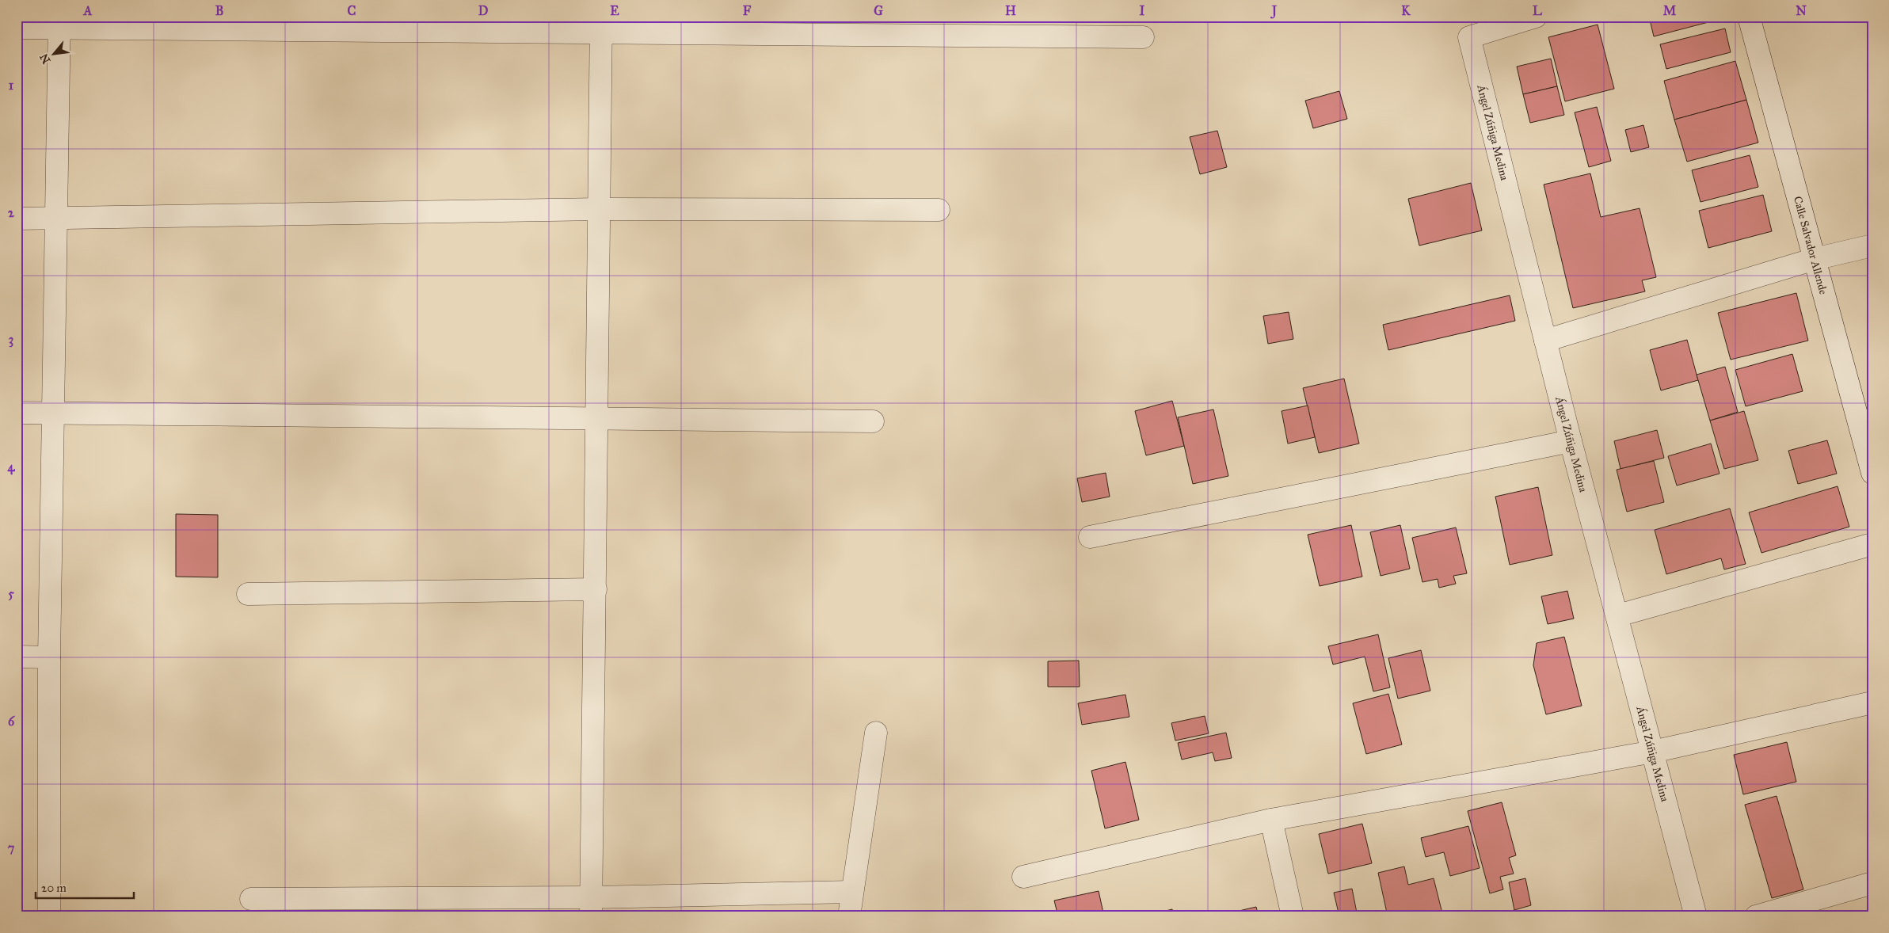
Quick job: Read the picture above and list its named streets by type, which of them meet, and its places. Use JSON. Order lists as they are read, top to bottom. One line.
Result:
{"streets":{"street":["Ángel Zúñiga Medina","Calle Salvador Allende"]},"scale_bar":"20 m","north":"bottom left","grid":{"columns":["A","B","C","D","E","F","G","H","I","J","K","L","M","N"],"rows":["1","2","3","4","5","6","7"]}}
